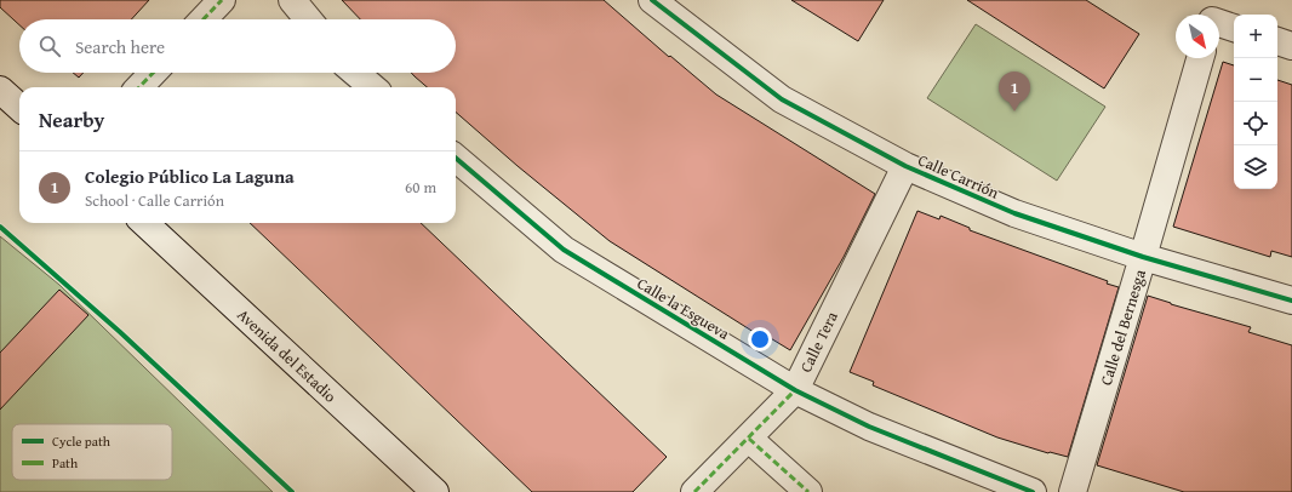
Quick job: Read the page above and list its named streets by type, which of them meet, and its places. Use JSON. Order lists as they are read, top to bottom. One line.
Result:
{"streets":{"street":["Calle Carrión","Calle la Esgueva","Calle del Bernesga","Calle Tera","Avenida del Estadio"]},"crossings":[["Calle Carrión","Calle del Bernesga"],["Calle Carrión","Calle Tera"],["Calle la Esgueva","Calle Tera"]],"legend":["Cycle path","Path"],"north":"bottom right","page":{"map_buttons":["+","−"],"search":"Search here","pins":"1","heading":"Nearby","list":[{"mark":"1","name":"Colegio Público La Laguna","note":"School · Calle Carrión","value":"60 m"}]}}
